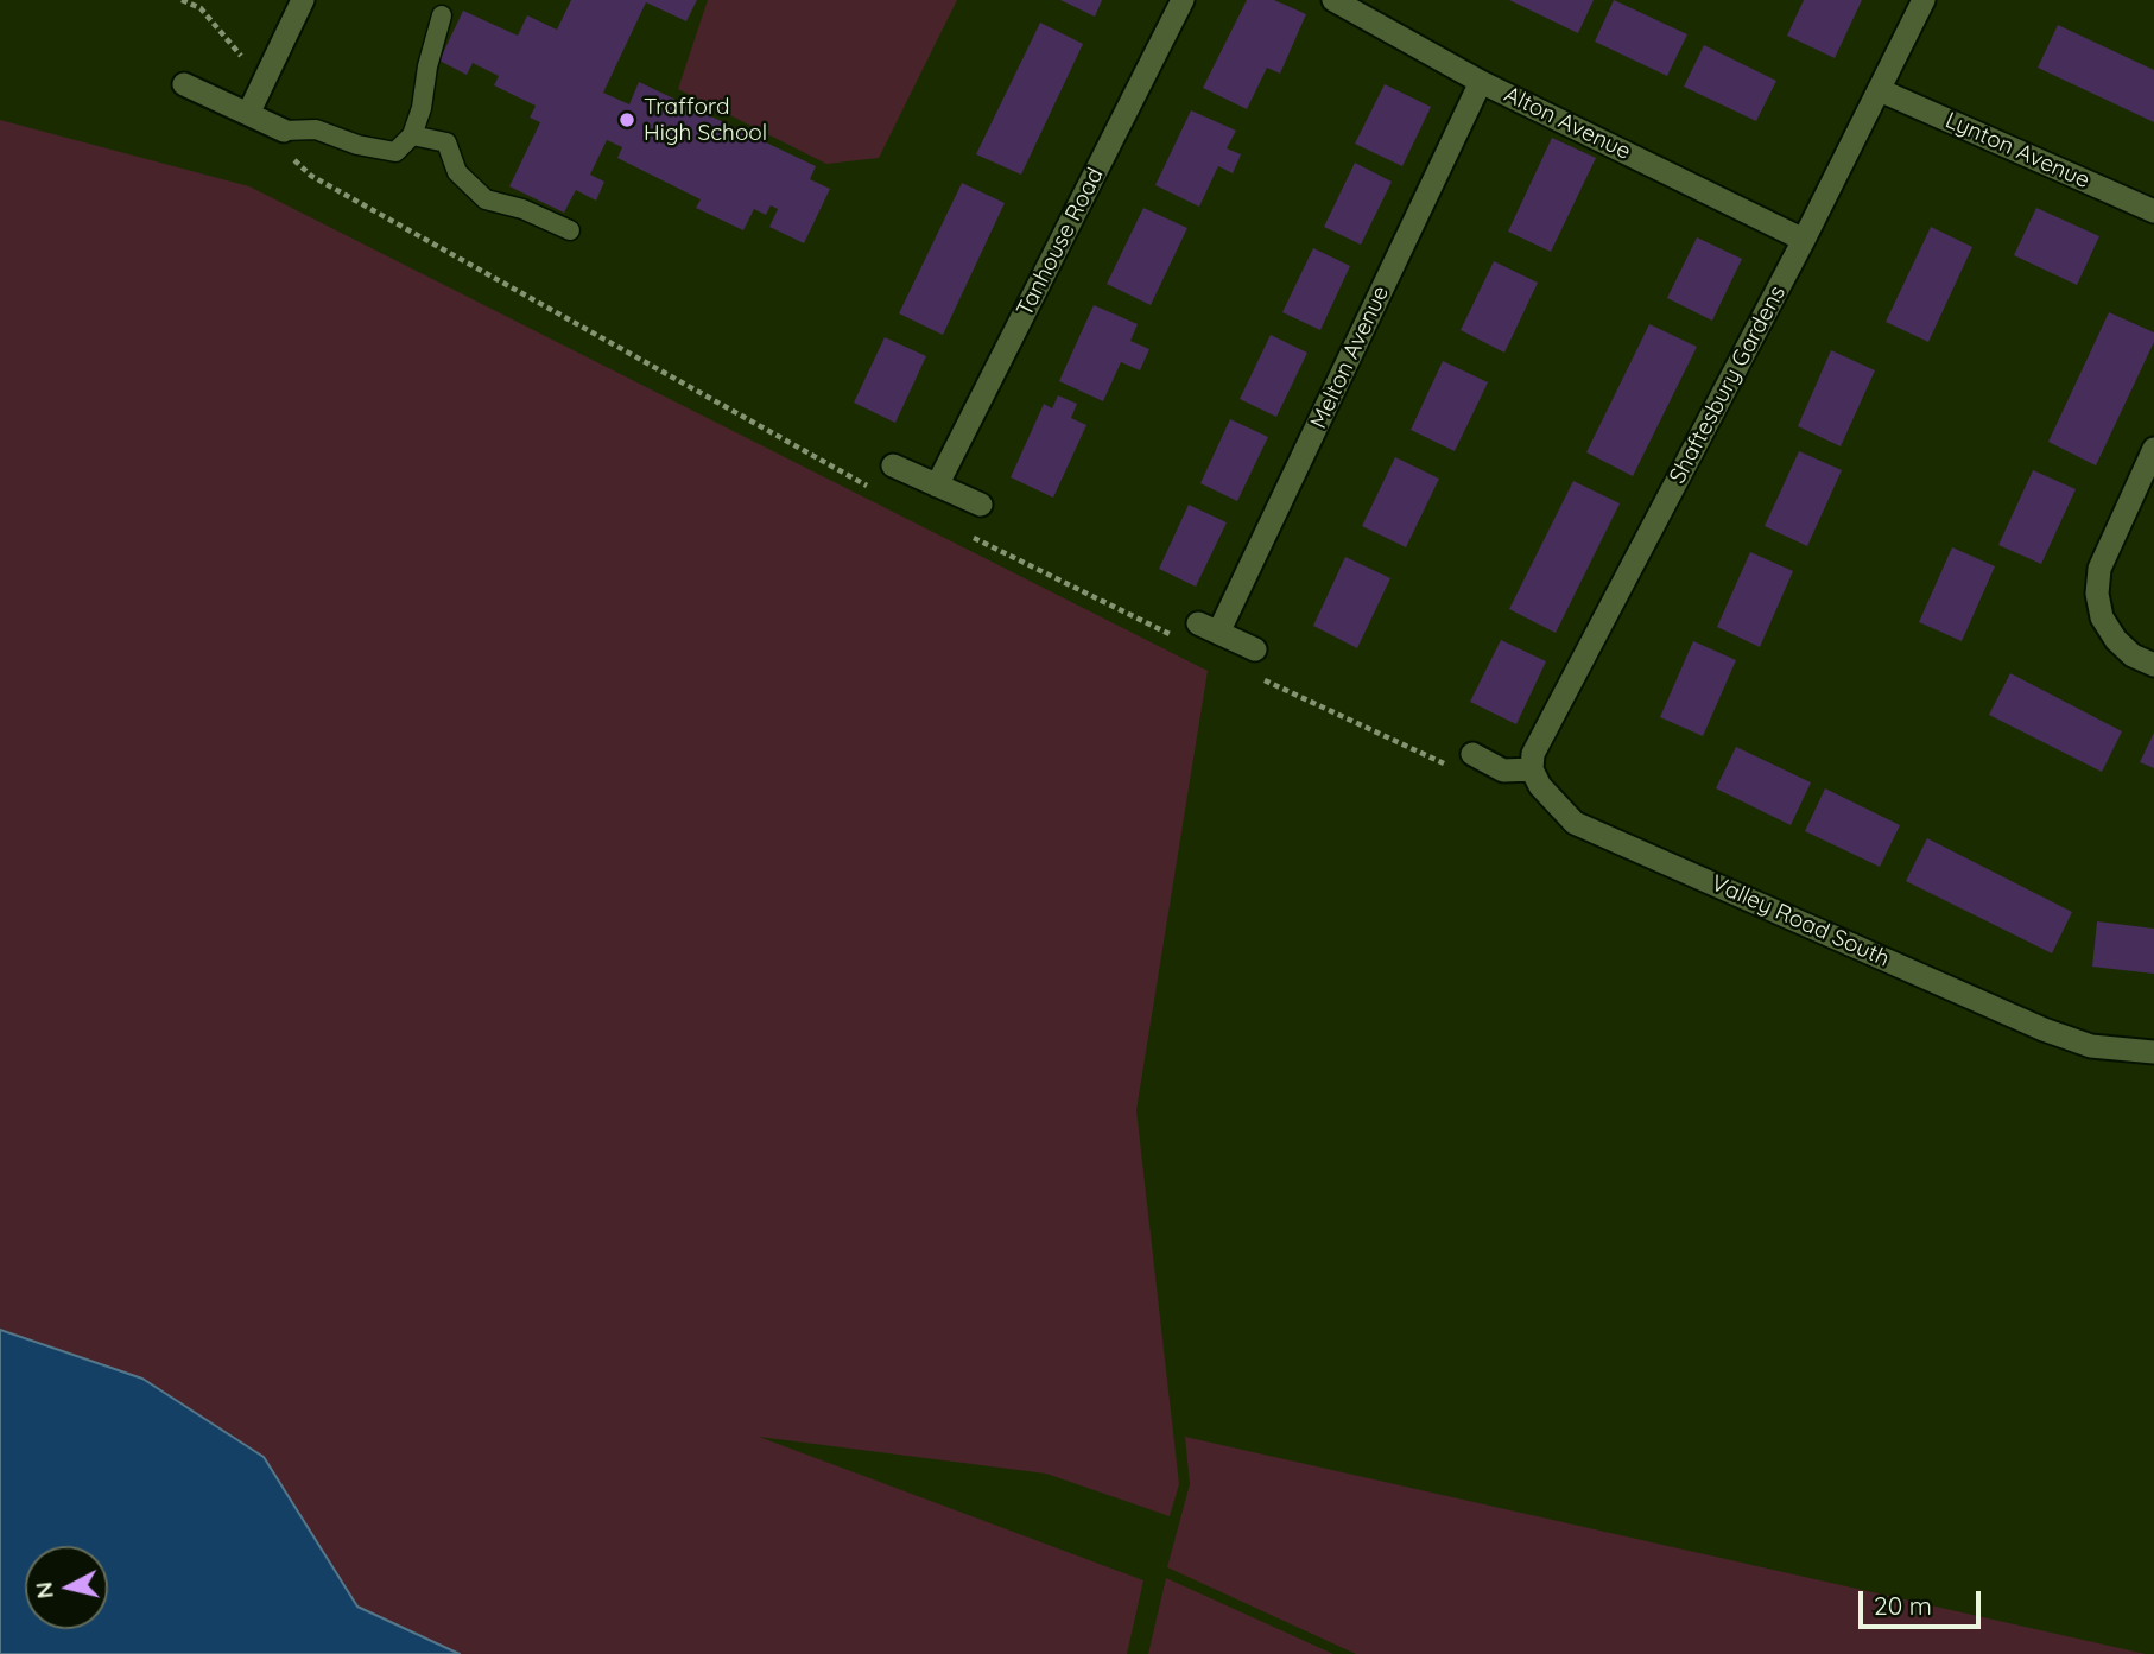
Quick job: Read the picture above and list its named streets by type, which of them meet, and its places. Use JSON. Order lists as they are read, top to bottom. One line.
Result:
{"streets":{"street":["Alton Avenue","Lynton Avenue","Tanhouse Road","Melton Avenue","Shaftesbury Gardens","Valley Road South"]},"crossings":[["Alton Avenue","Melton Avenue"],["Alton Avenue","Shaftesbury Gardens"],["Lynton Avenue","Shaftesbury Gardens"],["Shaftesbury Gardens","Valley Road South"]],"places":["Trafford High School"],"scale_bar":"20 m","north":"left"}
